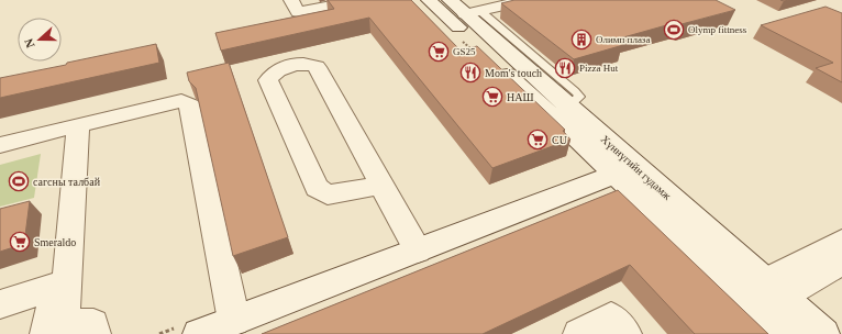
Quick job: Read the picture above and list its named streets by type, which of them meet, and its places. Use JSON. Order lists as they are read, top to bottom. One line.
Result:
{"streets":{"street":["Хүннүгийн гудамж"]},"places":{"sports":["Olymp fittness","сагсны талбай"],"building":["Олимп плаза"],"supermarket":["GS25","НАШ","CU","Smeraldo"],"restaurant":["Pizza Hut","Mom's touch"]},"north":"left"}
